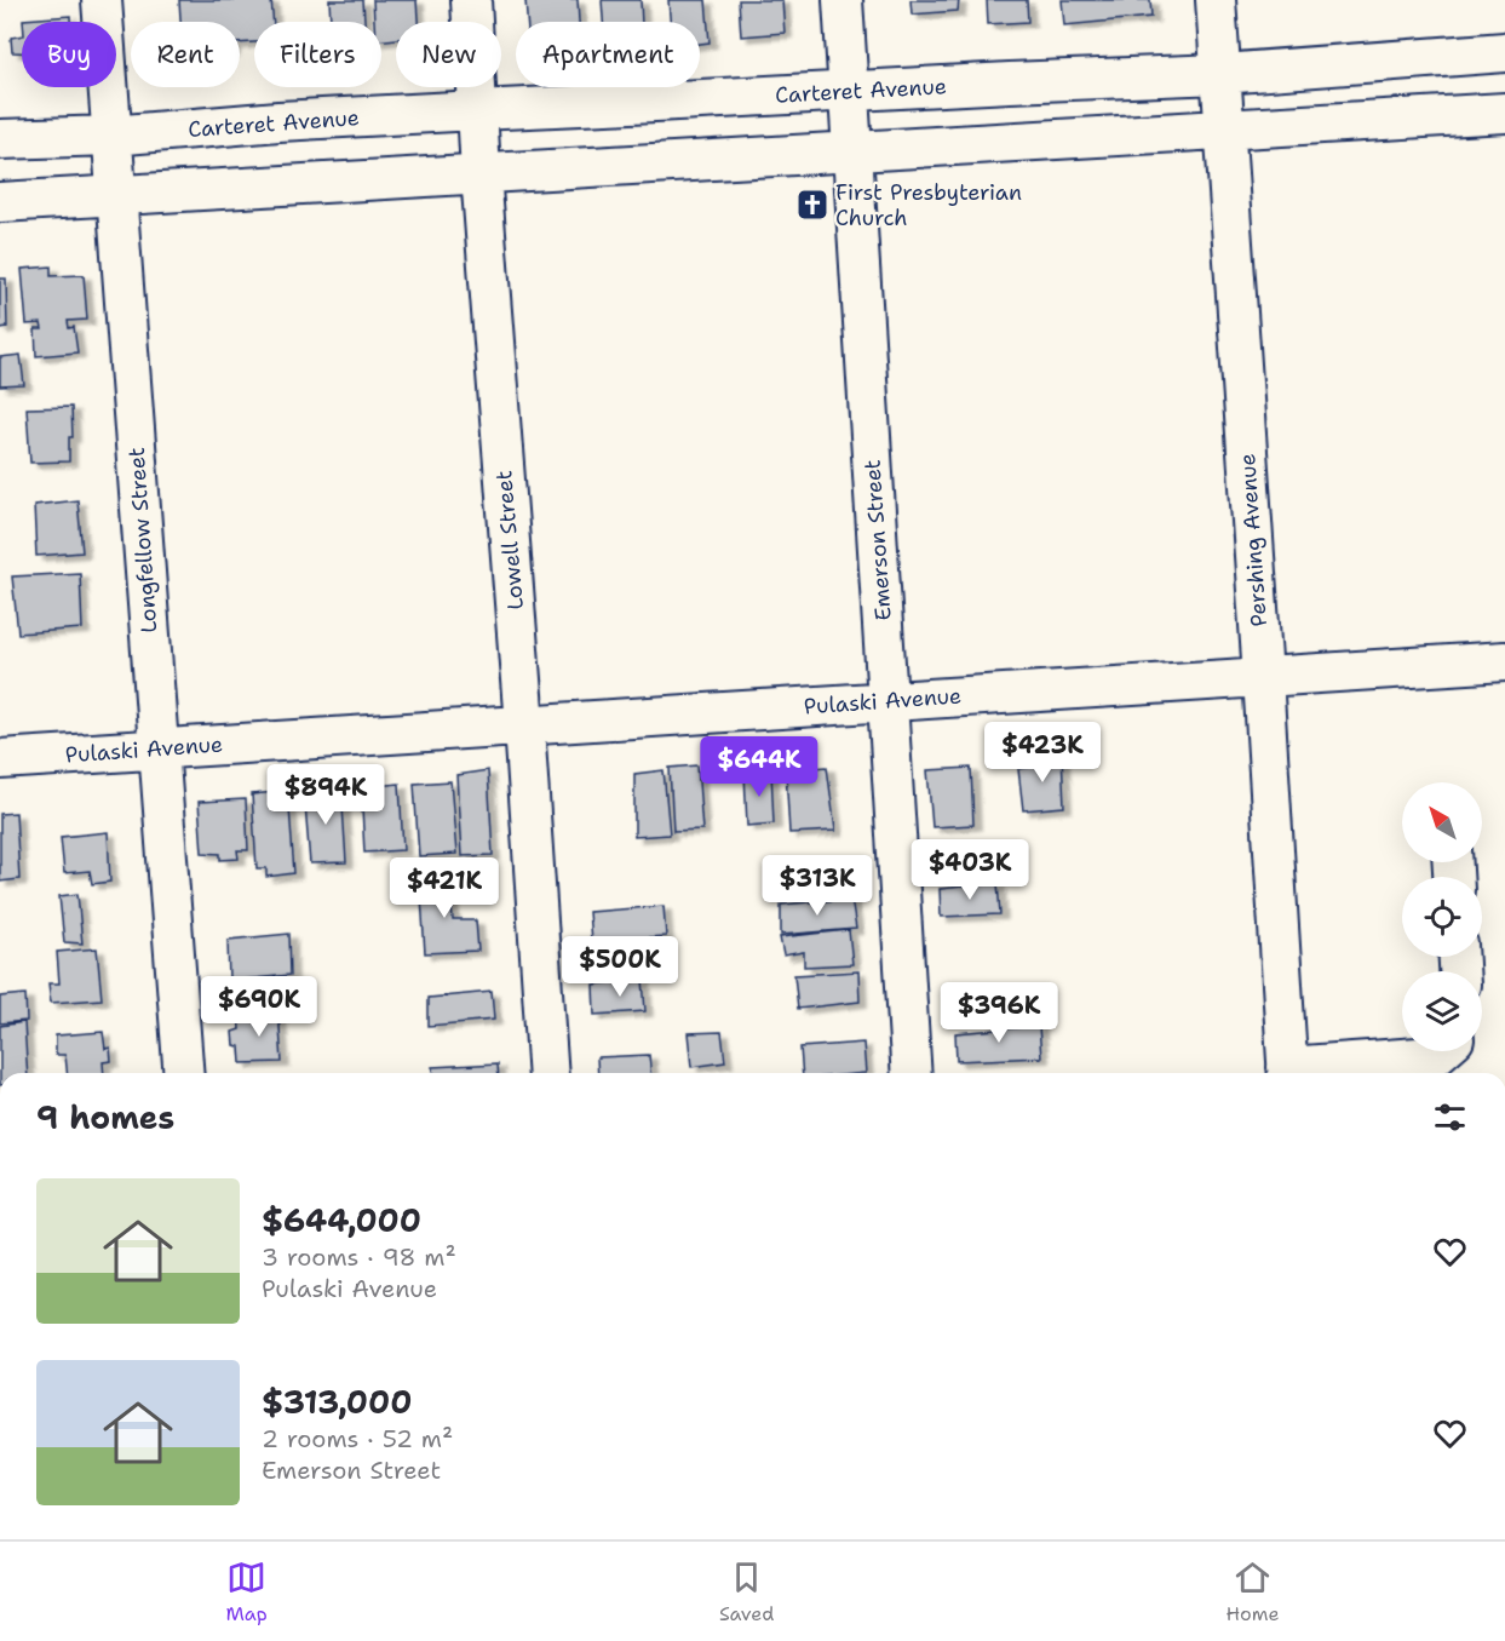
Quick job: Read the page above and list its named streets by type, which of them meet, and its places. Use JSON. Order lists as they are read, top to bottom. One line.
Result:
{"streets":{"street":["Carteret Avenue","Longfellow Street","Lowell Street","Emerson Street","Pershing Avenue","Pulaski Avenue"]},"crossings":[["Carteret Avenue","Longfellow Street"],["Carteret Avenue","Lowell Street"],["Carteret Avenue","Emerson Street"],["Carteret Avenue","Pershing Avenue"],["Longfellow Street","Pulaski Avenue"],["Lowell Street","Pulaski Avenue"],["Emerson Street","Pulaski Avenue"],["Pershing Avenue","Pulaski Avenue"]],"places":{"church":["First Presbyterian Church"]},"north":"top left","page":{"chip":["Buy","Rent","Filters","New","Apartment"],"price":["$423K","$644K","$894K","$403K","$313K","$421K","$500K","$690K","$396K"],"heading":"9 homes","list":[{"name":"$644,000","note":"3 rooms · 98 m² · Pulaski Avenue"},{"name":"$313,000","note":"2 rooms · 52 m² · Emerson Street"}],"tabs":["Map","Saved","Home"]}}
